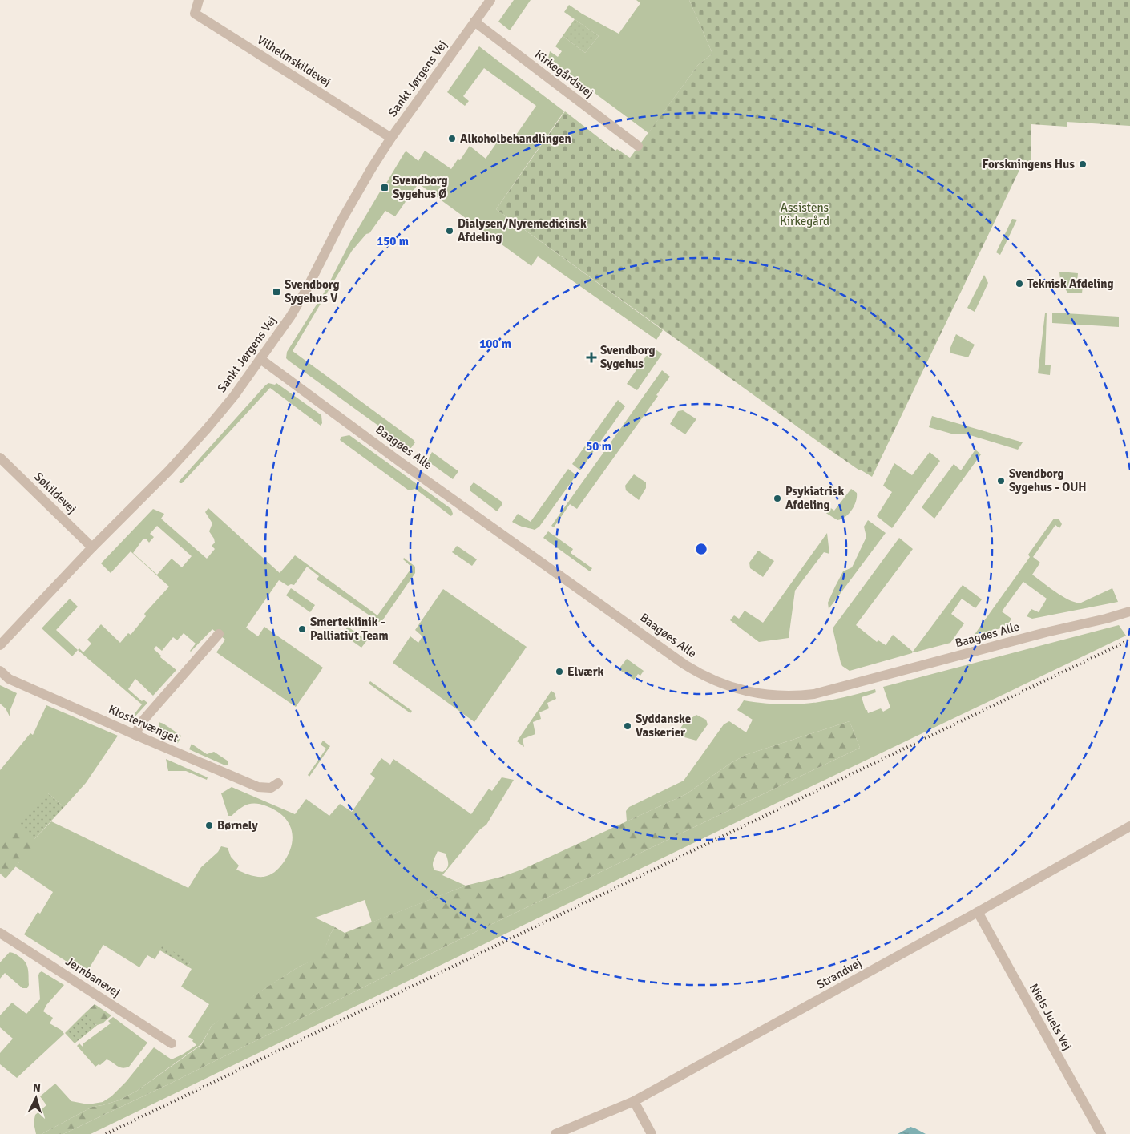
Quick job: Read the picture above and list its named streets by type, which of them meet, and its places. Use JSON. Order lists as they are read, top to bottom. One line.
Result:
{"streets":{"street":["Vilhelmskildevej","Kirkegårdsvej","Sankt Jørgens Vej","Baagøes Alle","Søkildevej","Klostervænget","Strandvej","Jernbanevej","Niels Juels Vej"]},"crossings":[["Vilhelmskildevej","Sankt Jørgens Vej"],["Kirkegårdsvej","Sankt Jørgens Vej"],["Sankt Jørgens Vej","Baagøes Alle"],["Sankt Jørgens Vej","Søkildevej"],["Strandvej","Niels Juels Vej"]],"parks":["Assistens Kirkegård"],"places":{"other":["Alkoholbehandlingen","Forskningens Hus","Dialysen/Nyremedicinsk Afdeling","Teknisk Afdeling","Svendborg Sygehus - OUH","Psykiatrisk Afdeling","Smerteklinik - Palliativt Team","Elværk","Syddanske Vaskerier","Børnely"],"transit":["Svendborg Sygehus Ø","Svendborg Sygehus V"],"health":["Svendborg Sygehus"]},"north":"top","rings":["150 m","100 m","50 m"]}
